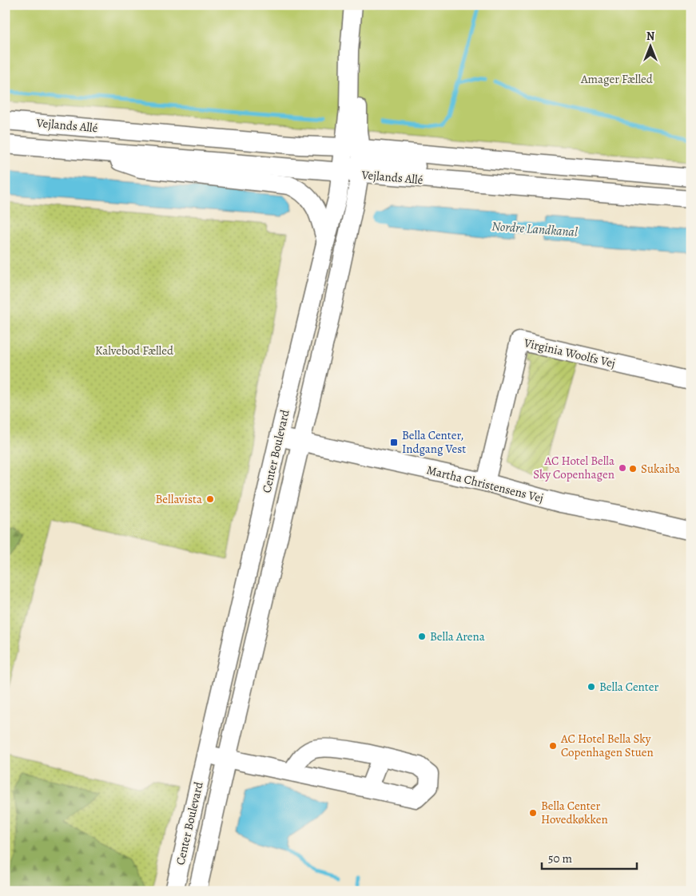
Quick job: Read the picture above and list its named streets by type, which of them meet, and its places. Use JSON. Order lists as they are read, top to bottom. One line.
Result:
{"streets":{"street":["Vejlands Allé","Virginia Woolfs Vej","Center Boulevard","Martha Christensens Vej"]},"crossings":[["Vejlands Allé","Center Boulevard"],["Virginia Woolfs Vej","Martha Christensens Vej"],["Center Boulevard","Martha Christensens Vej"]],"water":["Nordre Landkanal"],"parks":["Amager Fælled","Kalvebod Fælled"],"places":{"transit":["Bella Center, Indgang Vest"],"other":["AC Hotel Bella Sky Copenhagen","Sukaiba","Bellavista","Bella Arena","Bella Center","AC Hotel Bella Sky Copenhagen Stuen","Bella Center Hovedkøkken"]},"scale_bar":"50 m","north":"top"}
